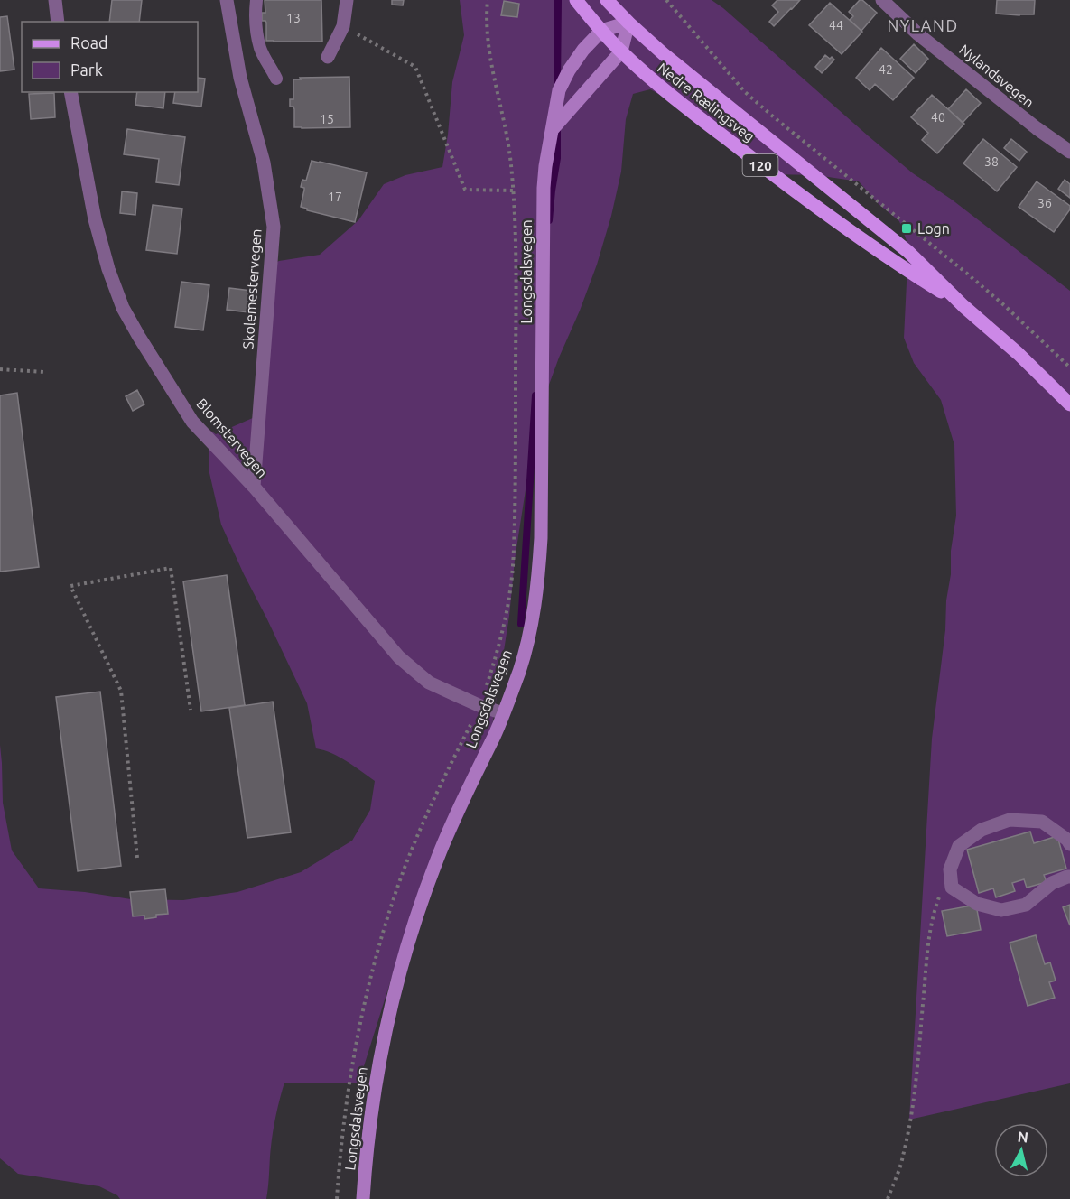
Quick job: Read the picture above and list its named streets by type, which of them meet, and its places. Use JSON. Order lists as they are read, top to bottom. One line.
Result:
{"streets":{"main road":["Nedre Rælingsveg","120","Longsdalsvegen"],"street":["Nylandsvegen","Skolemestervegen","Blomstervegen"]},"crossings":[["Nedre Rælingsveg","Longsdalsvegen"],["Longsdalsvegen","Blomstervegen"],["Skolemestervegen","Blomstervegen"]],"districts":["NYLAND"],"places":{"transit":["Logn"]},"house_numbers":["13","44","42","40","15","38","17","36"],"legend":["Road","Park"],"north":"top"}
